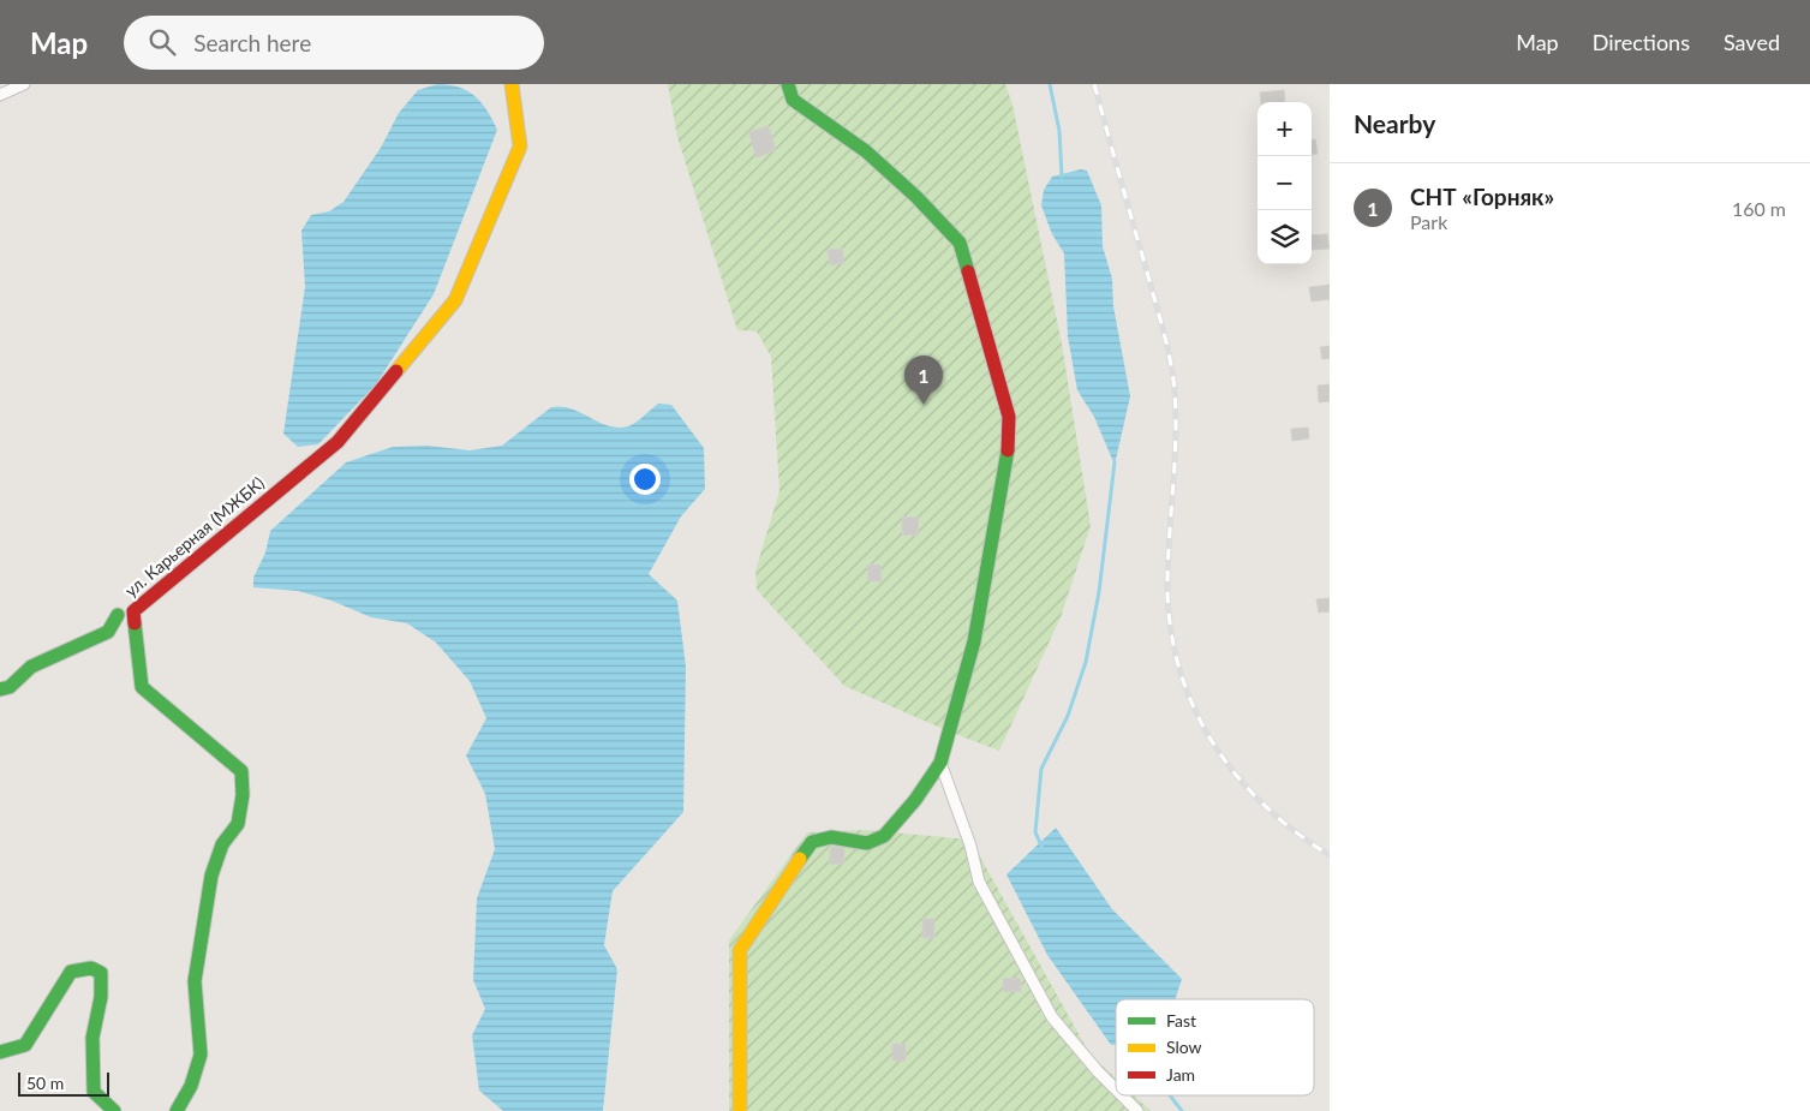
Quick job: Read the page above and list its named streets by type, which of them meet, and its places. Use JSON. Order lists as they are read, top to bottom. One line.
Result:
{"streets":{"street":["ул. Карьерная (МЖБК)"]},"legend":["Fast","Slow","Jam"],"scale_bar":"50 m","page":{"header":"Map","search":"Search here","nav":["Map","Directions","Saved"],"heading":"Nearby","map_buttons":["+","−"],"list":[{"mark":"1","name":"СНТ «Горняк»","note":"Park","value":"160 m"}],"pins":"1","scale":"50 m"}}
